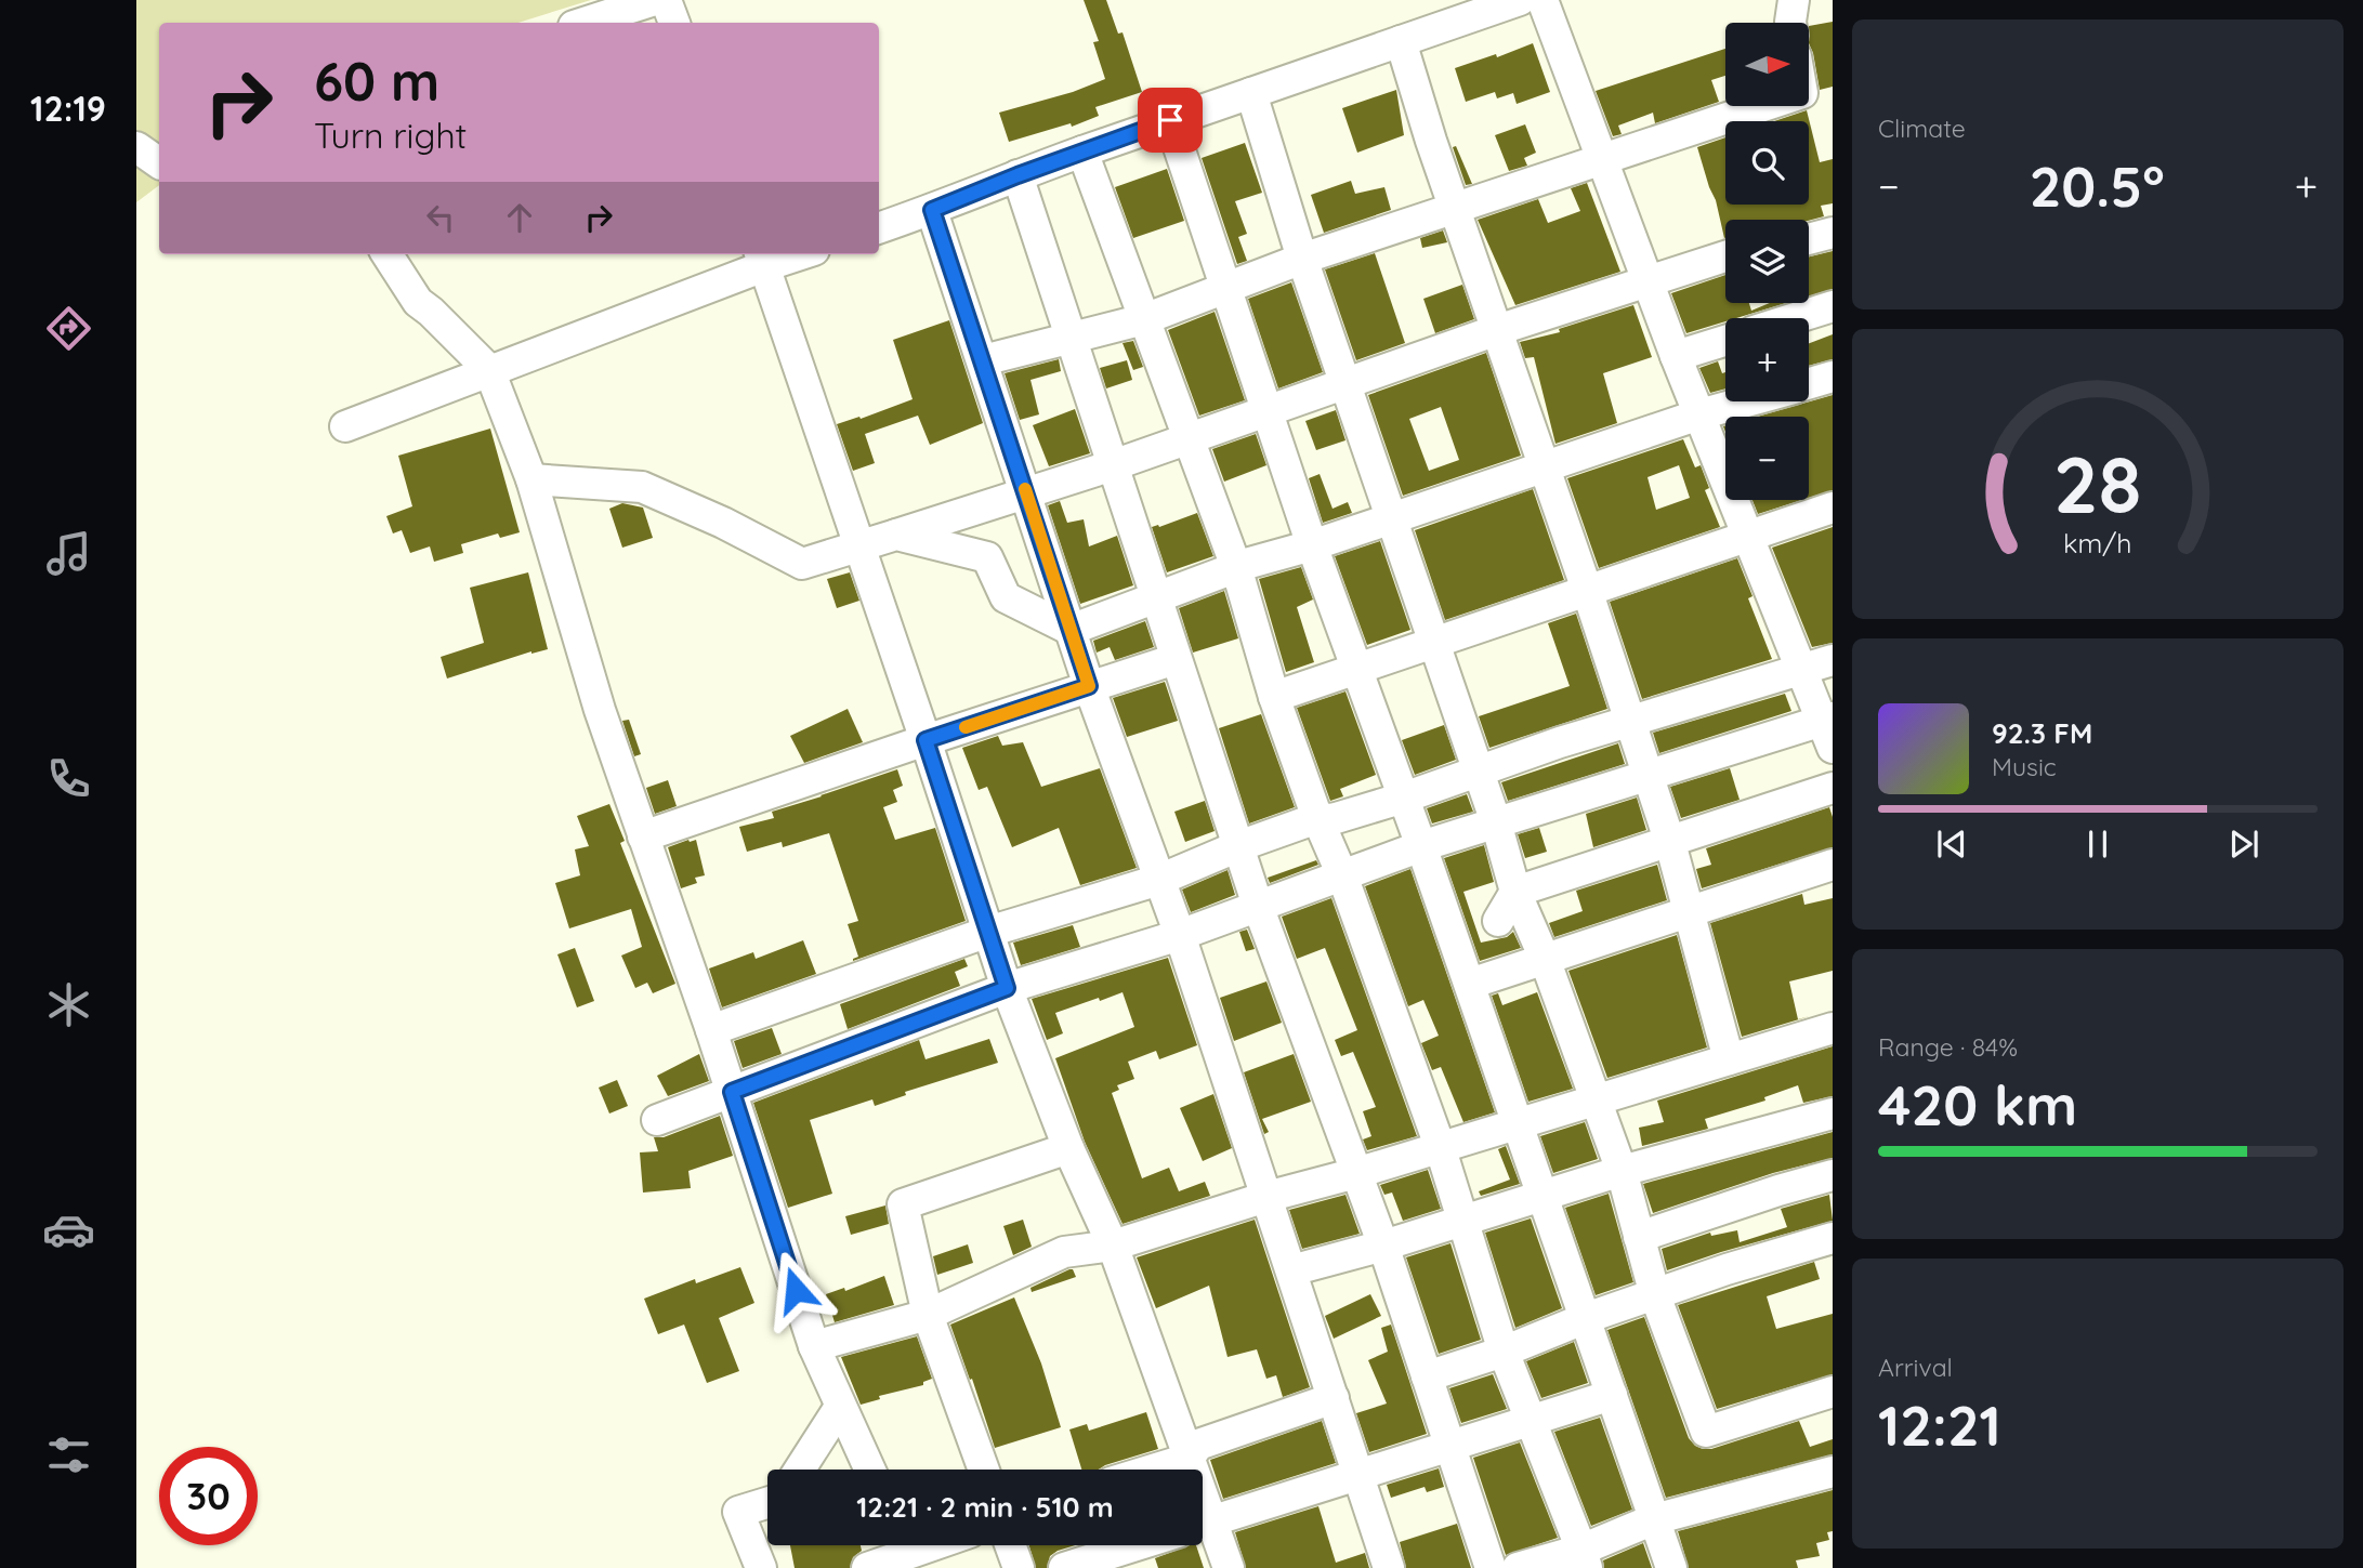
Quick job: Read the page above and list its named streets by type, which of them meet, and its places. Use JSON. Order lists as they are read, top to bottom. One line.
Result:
{"north":"right","page":{"tabs":"12:19","tile":["Climate",["Range · 84%","420 km"],["Arrival","12:21"]],"map_buttons":["+","−"],"turn":["60 m","Turn right"],"heat":["−","20.5°","+"],"song":["92.3 FM","Music"],"limit":"30","trip":"12:21 · 2 min · 510 m","gauge":["28","km/h"]}}
